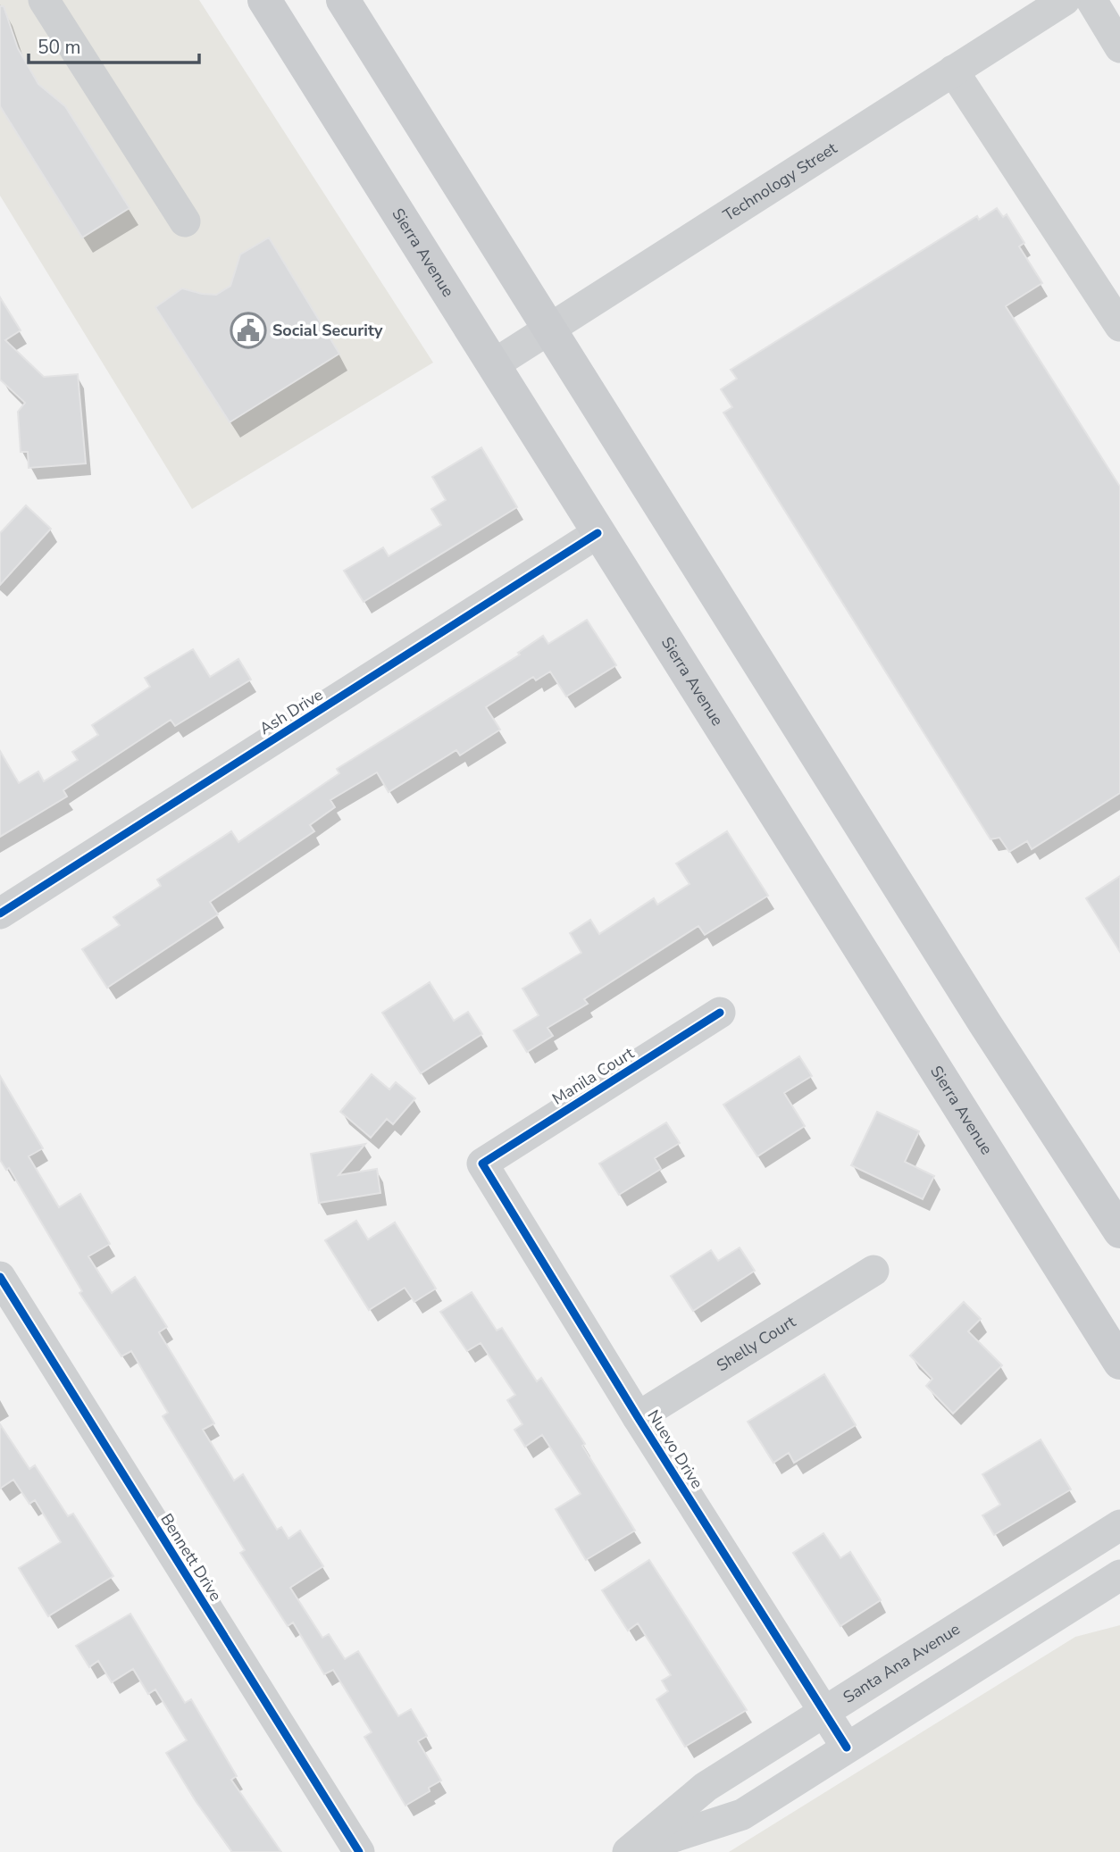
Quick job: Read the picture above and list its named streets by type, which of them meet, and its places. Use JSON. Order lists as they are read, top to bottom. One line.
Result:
{"streets":{"main road":["Sierra Avenue"],"street":["Technology Street","Ash Drive","Manila Court","Shelly Court","Nuevo Drive","Bennett Drive","Santa Ana Avenue"]},"crossings":[["Technology Street","Sierra Avenue"],["Sierra Avenue","Ash Drive"],["Manila Court","Nuevo Drive"],["Shelly Court","Nuevo Drive"],["Nuevo Drive","Santa Ana Avenue"]],"places":{"public building":["Social Security"]},"scale_bar":"50 m"}
